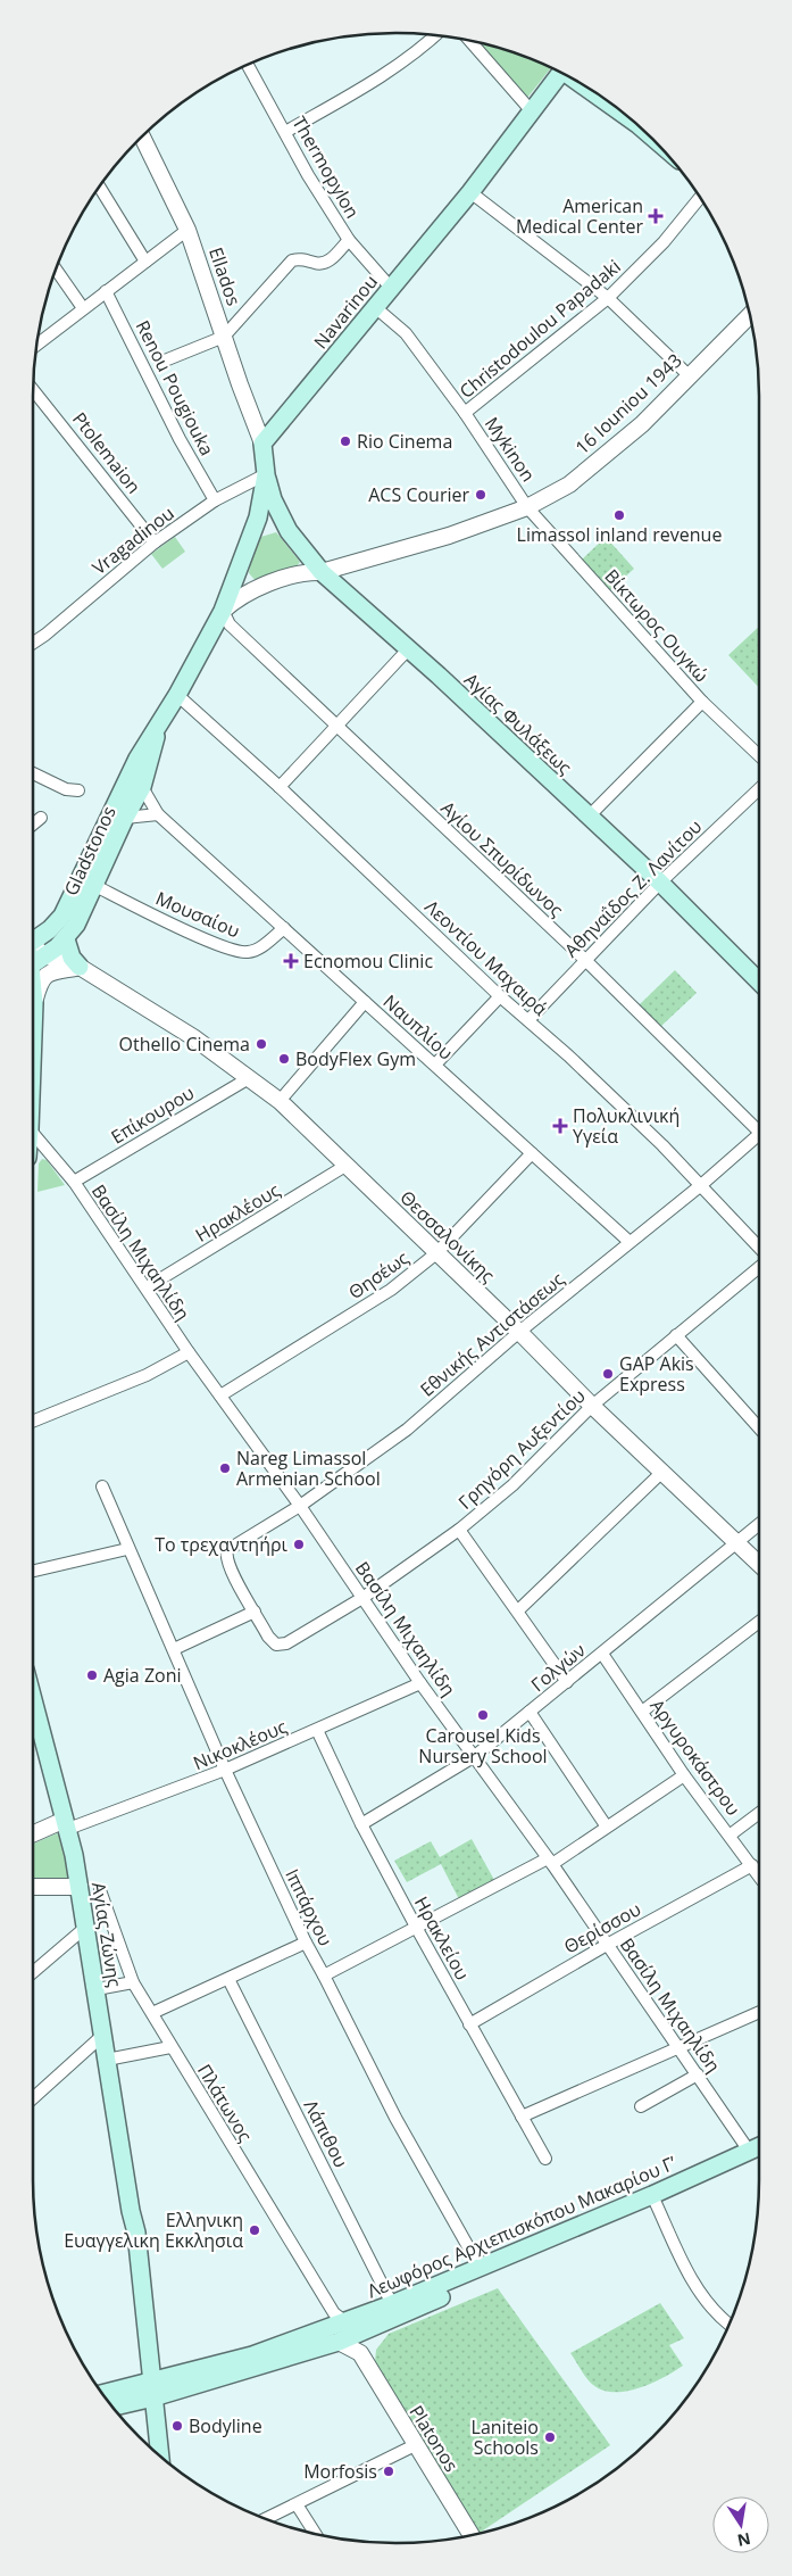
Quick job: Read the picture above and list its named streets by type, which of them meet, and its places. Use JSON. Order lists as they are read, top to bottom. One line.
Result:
{"streets":{"main road":["Navarinou","Αγίας Φυλάξεως","Gladstonos","Αγίας Ζώνης","Λεωφόρος Αρχιεπισκόπου Μακαρίου Γ’"],"street":["Thermopylon","Ellados","Christodoulou Papadaki","Renou Pougiouka","16 Iouniou 1943","Mykinon","Ptolemaion","Vragadinou","Βίκτωρος Ουγκώ","Αγίου Σπυρίδωνος","Αθηναΐδος Ζ. Λανίτου","Μουσαίου","Λεοντίου Μαχαιρά","Ναυπλίου","Επίκουρου","Ηρακλέους","Θεσσαλονίκης","Βασίλη Μιχαηλίδη","Θησέως","Εθνικής Αντιστάσεως","Γρηγόρη Αυξεντίου","Γολγών","Νικοκλέους","Αργυροκάστρου","Ιππάρχου","Θερίσσου","Ηρακλείου","Πλάτωνος","Λάπιθου","Platonos"]},"crossings":[["Thermopylon","Navarinou"],["Ellados","Navarinou"],["Navarinou","Mykinon"],["Christodoulou Papadaki","Mykinon"],["Renou Pougiouka","Vragadinou"],["16 Iouniou 1943","Mykinon"],["16 Iouniou 1943","Βίκτωρος Ουγκώ"],["16 Iouniou 1943","Αγίας Φυλάξεως"],["16 Iouniou 1943","Gladstonos"],["Mykinon","Βίκτωρος Ουγκώ"],["Ptolemaion","Vragadinou"],["Vragadinou","Αγίας Φυλάξεως"],["Αγίας Φυλάξεως","Gladstonos"],["Αγίας Φυλάξεως","Αθηναΐδος Ζ. Λανίτου"],["Gladstonos","Αγίου Σπυρίδωνος"],["Gladstonos","Μουσαίου"],["Gladstonos","Λεοντίου Μαχαιρά"],["Gladstonos","Ναυπλίου"],["Gladstonos","Θεσσαλονίκης"],["Αγίου Σπυρίδωνος","Αθηναΐδος Ζ. Λανίτου"],["Αθηναΐδος Ζ. Λανίτου","Λεοντίου Μαχαιρά"],["Μουσαίου","Ναυπλίου"],["Λεοντίου Μαχαιρά","Εθνικής Αντιστάσεως"],["Ναυπλίου","Θησέως"],["Ναυπλίου","Εθνικής Αντιστάσεως"],["Επίκουρου","Θεσσαλονίκης"],["Επίκουρου","Βασίλη Μιχαηλίδη"],["Ηρακλέους","Θεσσαλονίκης"],["Ηρακλέους","Βασίλη Μιχαηλίδη"],["Θεσσαλονίκης","Θησέως"],["Θεσσαλονίκης","Εθνικής Αντιστάσεως"],["Θεσσαλονίκης","Γρηγόρη Αυξεντίου"],["Θεσσαλονίκης","Γολγών"],["Βασίλη Μιχαηλίδη","Θησέως"],["Βασίλη Μιχαηλίδη","Εθνικής Αντιστάσεως"],["Βασίλη Μιχαηλίδη","Γρηγόρη Αυξεντίου"],["Βασίλη Μιχαηλίδη","Γολγών"],["Βασίλη Μιχαηλίδη","Νικοκλέους"],["Βασίλη Μιχαηλίδη","Θερίσσου"],["Βασίλη Μιχαηλίδη","Λεωφόρος Αρχιεπισκόπου Μακαρίου Γ’"],["Εθνικής Αντιστάσεως","Γρηγόρη Αυξεντίου"],["Γολγών","Αργυροκάστρου"],["Γολγών","Ηρακλείου"],["Νικοκλέους","Ιππάρχου"],["Νικοκλέους","Αγίας Ζώνης"],["Νικοκλέους","Ηρακλείου"],["Αργυροκάστρου","Θερίσσου"],["Ιππάρχου","Λεωφόρος Αρχιεπισκόπου Μακαρίου Γ’"],["Θερίσσου","Ηρακλείου"],["Αγίας Ζώνης","Λεωφόρος Αρχιεπισκόπου Μακαρίου Γ’"],["Πλάτωνος","Λεωφόρος Αρχιεπισκόπου Μακαρίου Γ’"],["Λάπιθου","Λεωφόρος Αρχιεπισκόπου Μακαρίου Γ’"]],"places":{"health":["American Medical Center","Ecnomou Clinic","Πολυκλινική Υγεία"],"other":["Rio Cinema","ACS Courier","Limassol inland revenue","Othello Cinema","BodyFlex Gym","GAP Akis Express","Nareg Limassol Armenian School","Το τρεχαντηήρι","Agia Zoni","Carousel Kids Nursery School","Ελληνικη Ευαγγελικη Εκκλησια","Bodyline","Laniteio Schools","Morfosis"]},"north":"bottom"}
